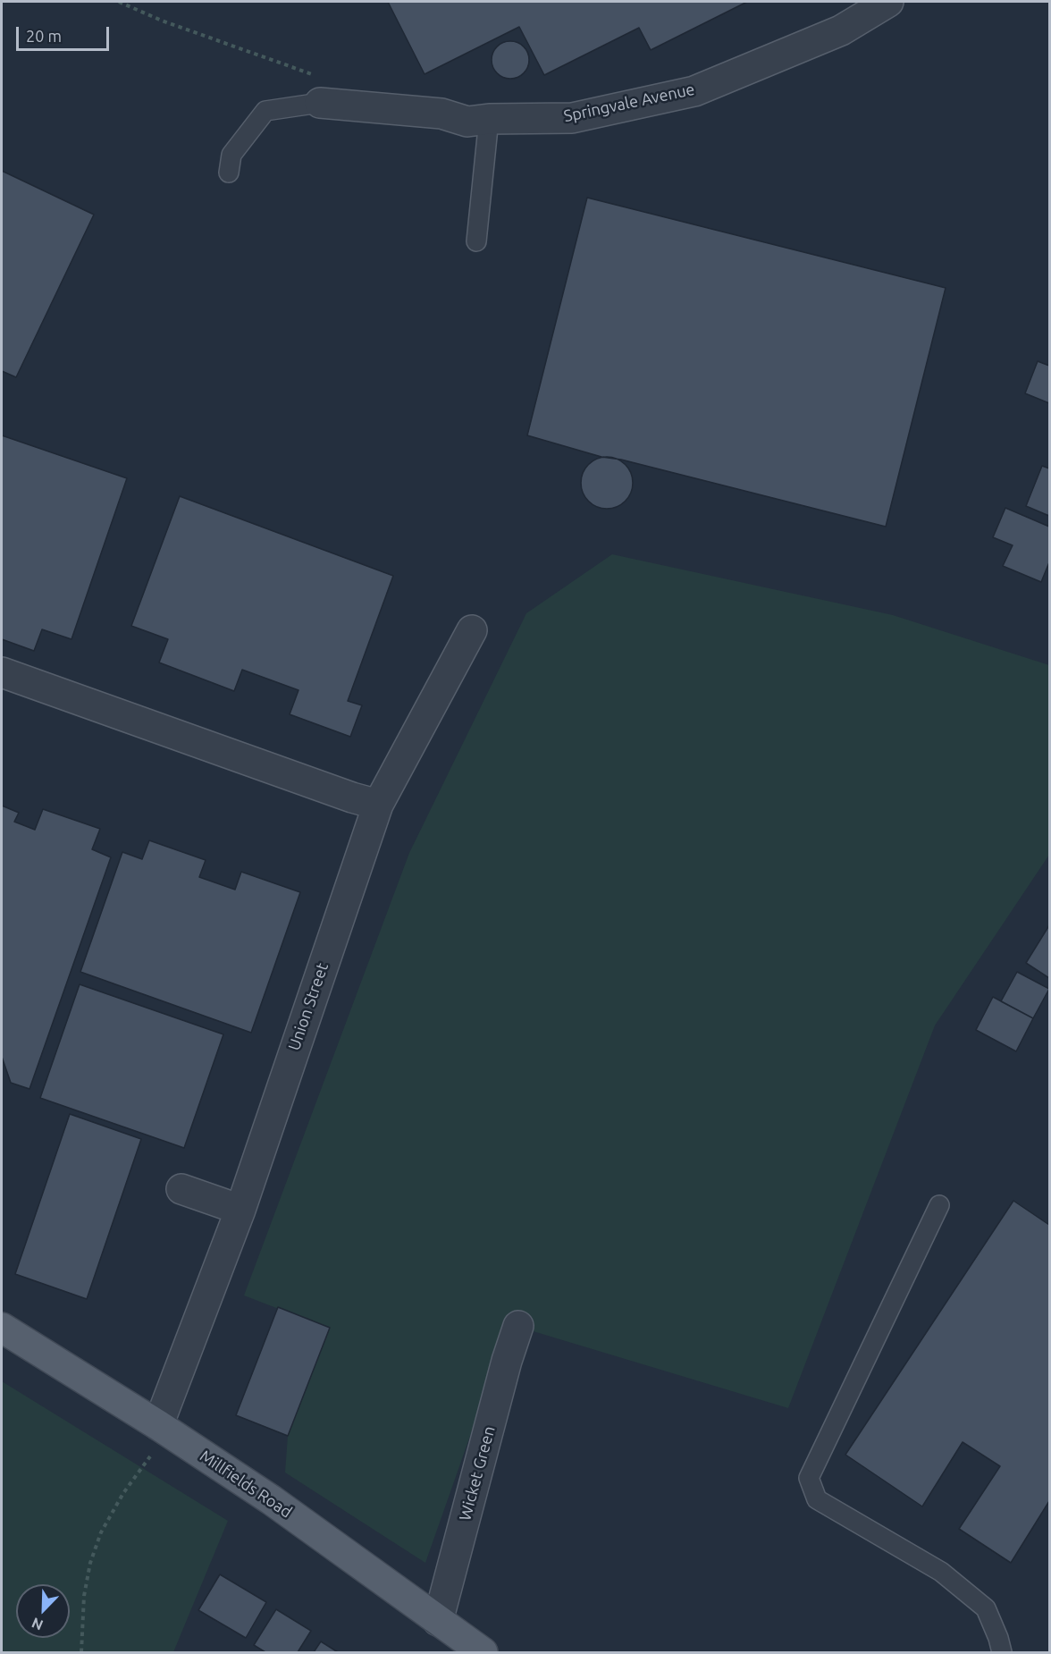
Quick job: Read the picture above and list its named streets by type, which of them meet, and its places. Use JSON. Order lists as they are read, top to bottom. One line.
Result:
{"streets":{"main road":["Millfields Road"],"street":["Springvale Avenue","Union Street","Wicket Green"]},"crossings":[["Union Street","Millfields Road"],["Wicket Green","Millfields Road"]],"scale_bar":"20 m","north":"bottom left"}
